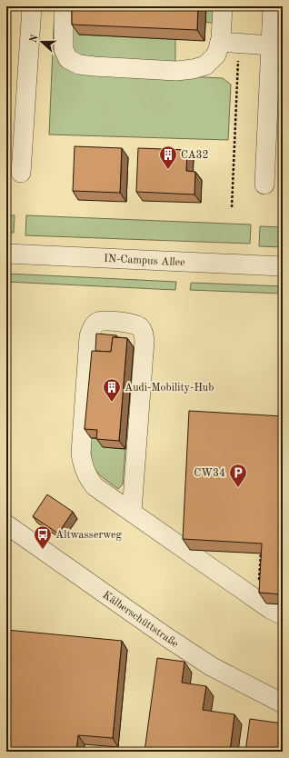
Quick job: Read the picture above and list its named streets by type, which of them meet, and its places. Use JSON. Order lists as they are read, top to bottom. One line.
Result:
{"streets":{"street":["IN-Campus Allee","Kälberschüttstraße"]},"places":{"building":["CA32","Audi-Mobility-Hub"],"parking":["CW34"],"bus stop":["Altwasserweg"]},"north":"left"}
